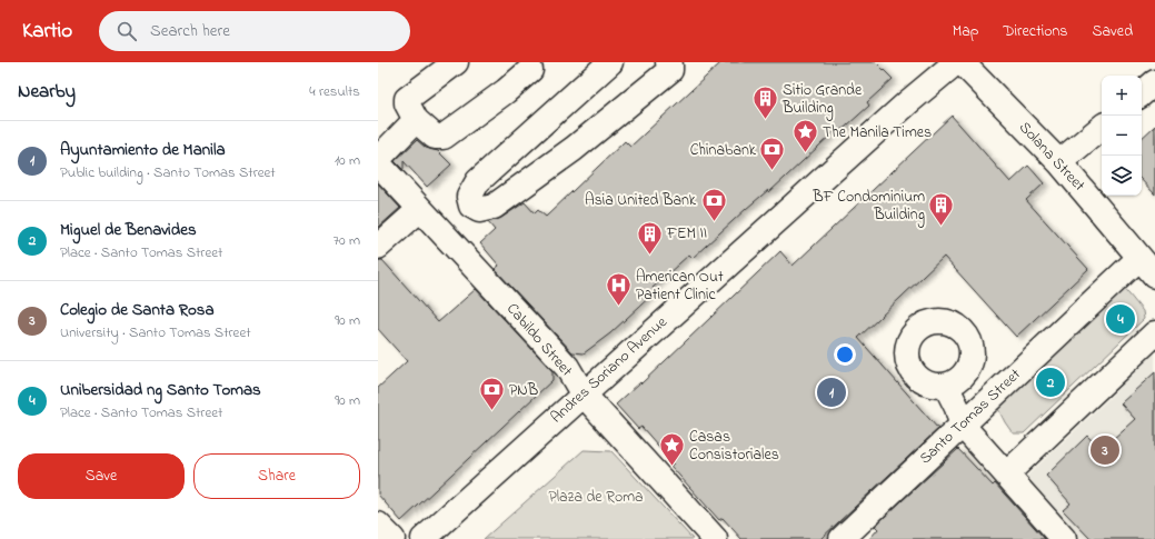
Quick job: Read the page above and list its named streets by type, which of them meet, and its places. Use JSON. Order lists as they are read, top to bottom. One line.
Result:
{"streets":{"street":["Solana Street","Cabildo Street","Andres Soriano Avenue","Santo Tomas Street"]},"crossings":[["Solana Street","Santo Tomas Street"],["Cabildo Street","Andres Soriano Avenue"]],"parks":["Plaza de Roma"],"places":{"building":["Sitio Grande Building","BF Condominium Building","FEM II"],"place":["The Manila Times","Casas Consistoriales"],"bank":["Chinabank","Asia United Bank","PNB"],"hospital":["American Out Patient Clinic"]},"page":{"header":"Kartio","search":"Search here","nav":["Map","Directions","Saved"],"heading":["Nearby","4 results"],"map_buttons":["+","−"],"list":[{"mark":"1","name":"Ayuntamiento de Manila","note":"Public building · Santo Tomas Street","value":"10 m"},{"mark":"2","name":"Miguel de Benavides","note":"Place · Santo Tomas Street","value":"70 m"},{"mark":"3","name":"Colegio de Santa Rosa","note":"University · Santo Tomas Street","value":"90 m"},{"mark":"4","name":"Unibersidad ng Santo Tomas","note":"Place · Santo Tomas Street","value":"90 m"}],"pins":["4","2","1","3"],"buttons":["Save","Share"]}}
